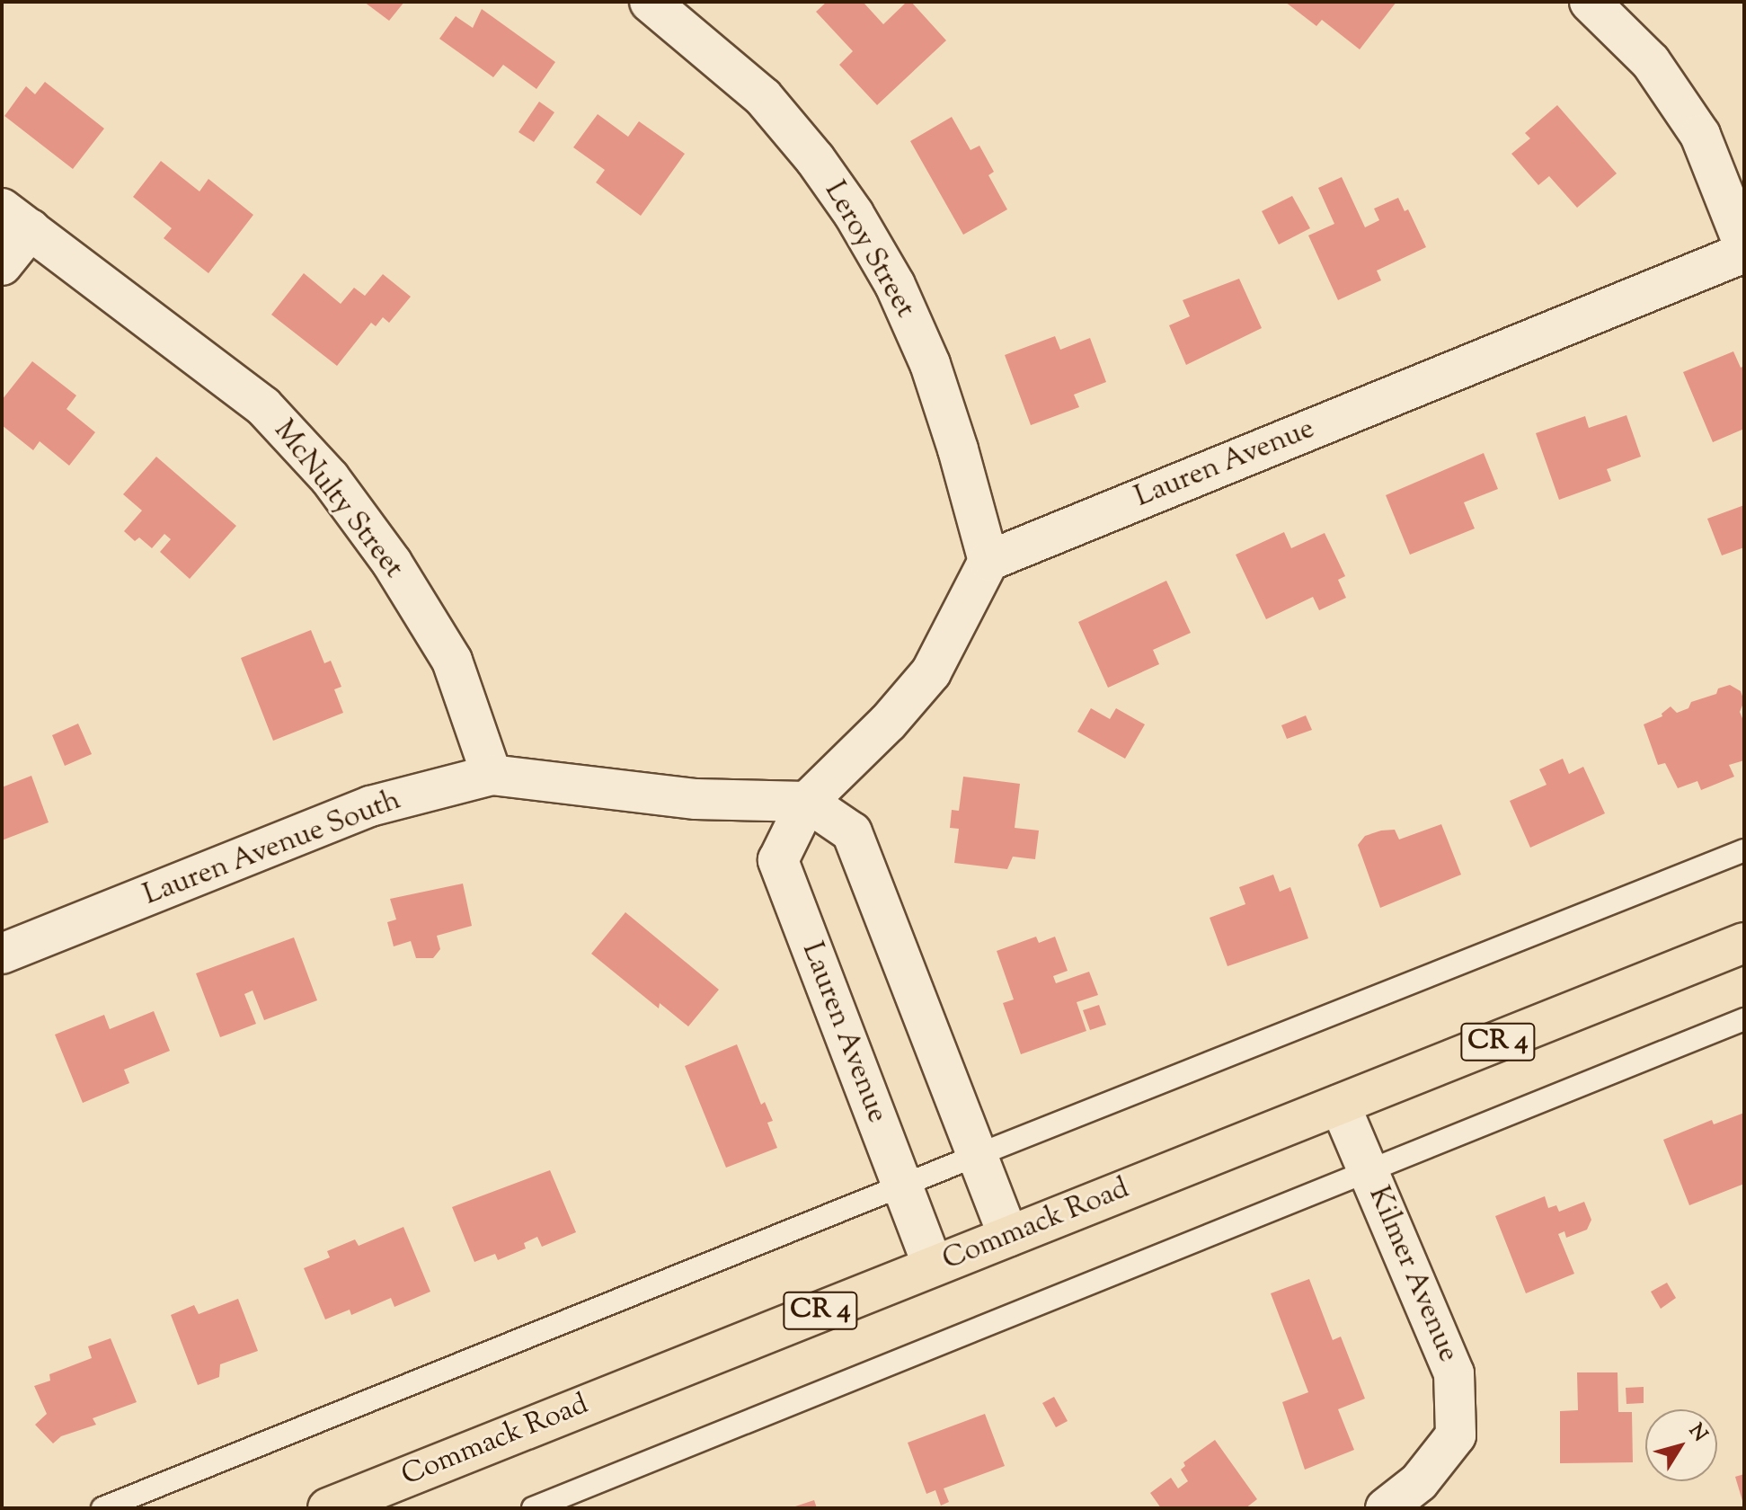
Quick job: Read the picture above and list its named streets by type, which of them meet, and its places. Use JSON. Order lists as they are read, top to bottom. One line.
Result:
{"streets":{"main road":["CR 4","Commack Road"],"street":["Leroy Street","Lauren Avenue","McNulty Street","Lauren Avenue South","Kilmer Avenue"]},"crossings":[["Leroy Street","Lauren Avenue"],["Lauren Avenue","Lauren Avenue South"],["Lauren Avenue","Commack Road"],["McNulty Street","Lauren Avenue South"],["Commack Road","Kilmer Avenue"]],"north":"top right"}
